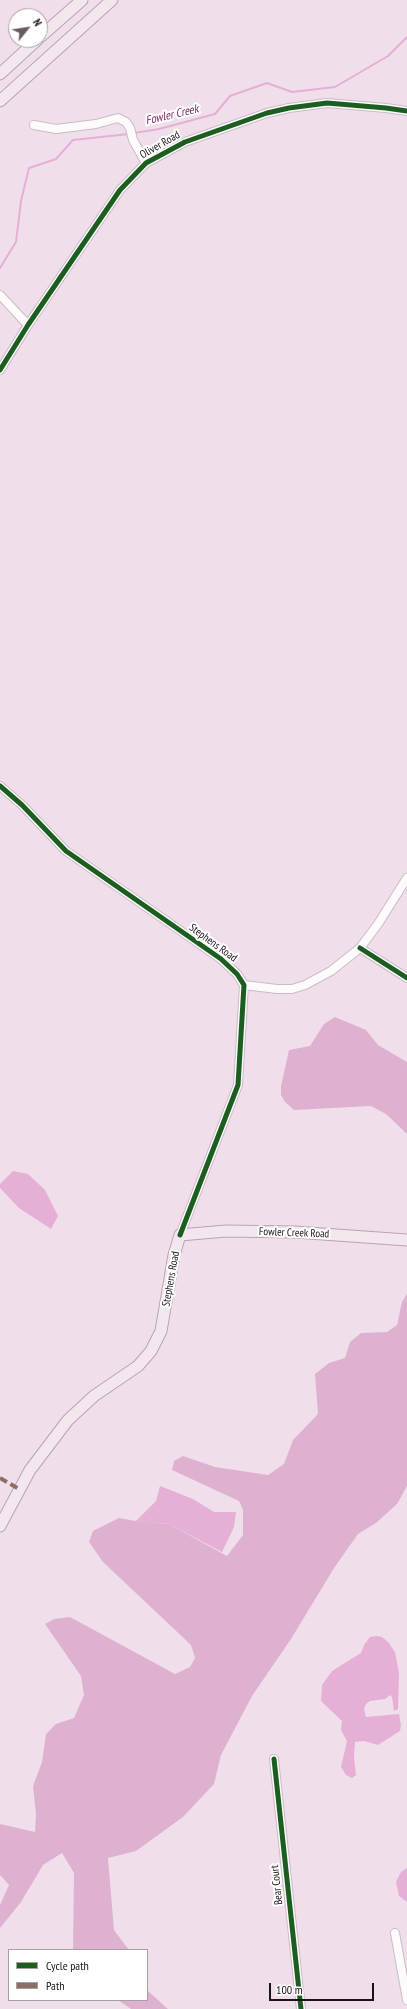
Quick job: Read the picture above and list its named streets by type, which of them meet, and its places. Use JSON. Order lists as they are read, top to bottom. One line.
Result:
{"streets":{"main road":["Stephens Road","Fowler Creek Road"],"street":["Oliver Road","Bear Court"]},"crossings":[["Stephens Road","Fowler Creek Road"]],"water":["Fowler Creek"],"legend":["Cycle path","Path"],"scale_bar":"100 m","north":"top right"}
